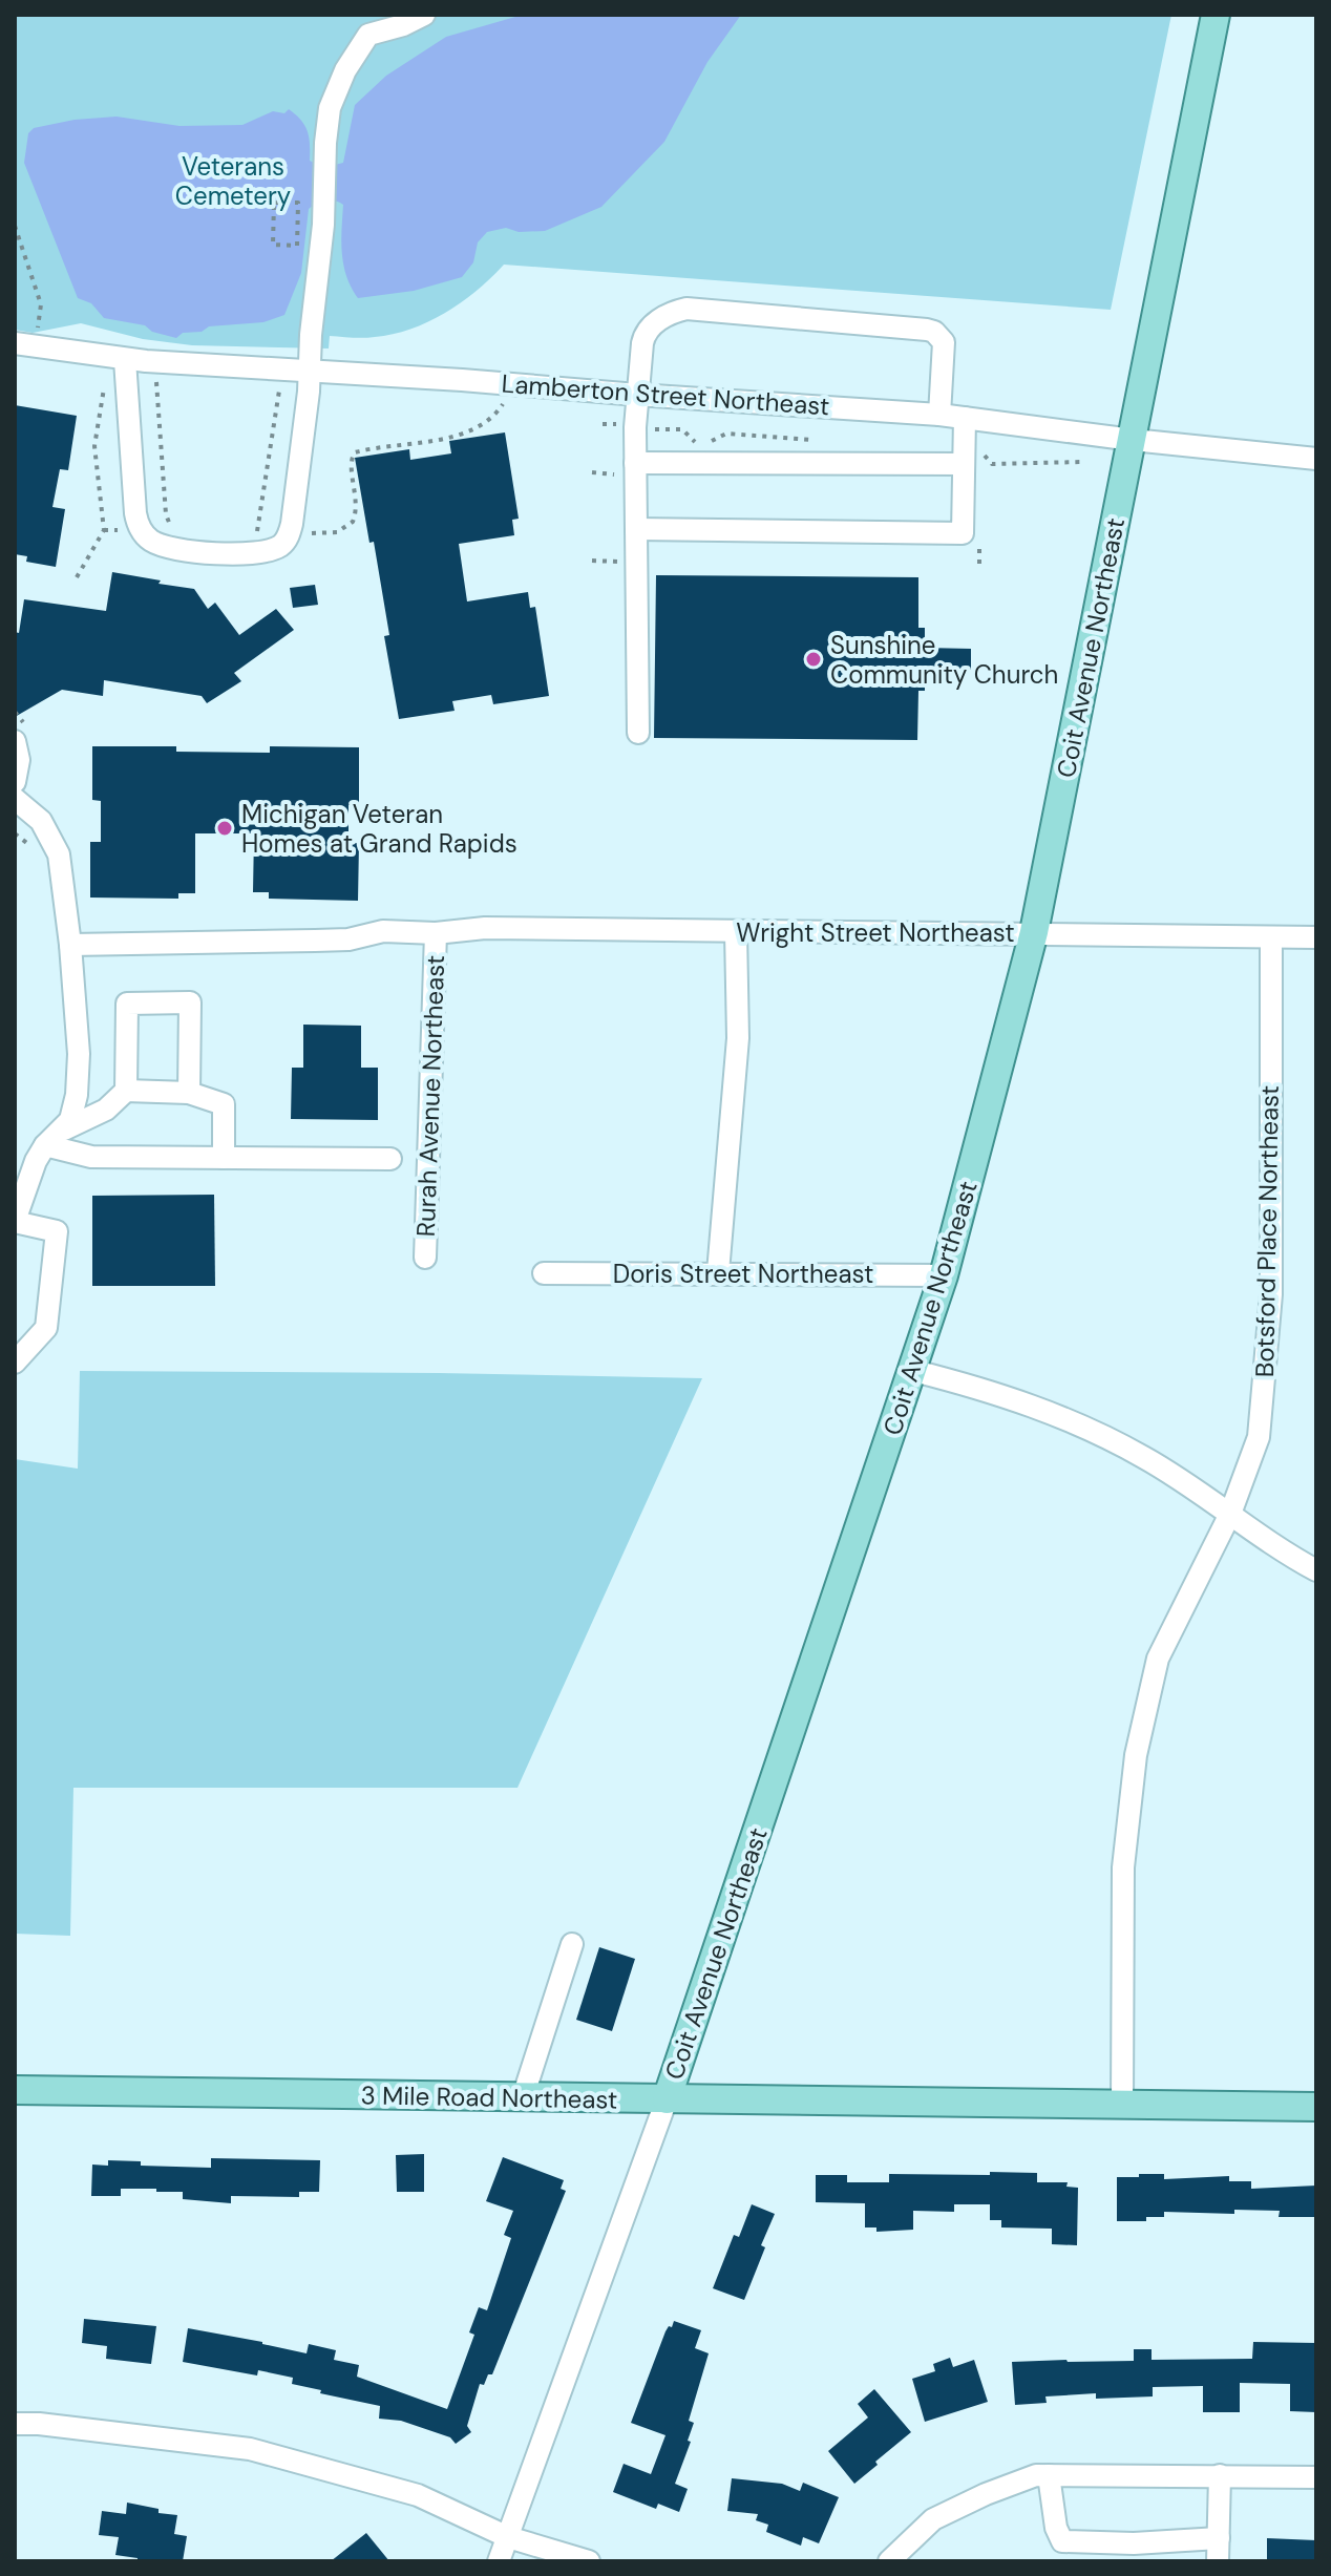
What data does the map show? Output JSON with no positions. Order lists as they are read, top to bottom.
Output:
{
  "streets": {
    "main road": ["Coit Avenue Northeast", "3 Mile Road Northeast"],
    "street": [
      "Lamberton Street Northeast",
      "Wright Street Northeast",
      "Rurah Avenue Northeast",
      "Botsford Place Northeast",
      "Doris Street Northeast"
    ]
  },
  "crossings": [
    ["Lamberton Street Northeast", "Coit Avenue Northeast"],
    ["Coit Avenue Northeast", "Wright Street Northeast"],
    ["Coit Avenue Northeast", "Doris Street Northeast"],
    ["Coit Avenue Northeast", "3 Mile Road Northeast"],
    ["Wright Street Northeast", "Rurah Avenue Northeast"],
    ["Wright Street Northeast", "Botsford Place Northeast"],
    ["Botsford Place Northeast", "3 Mile Road Northeast"]
  ],
  "parks": ["Veterans Cemetery"],
  "places": ["Sunshine Community Church", "Michigan Veteran Homes at Grand Rapids"]
}
